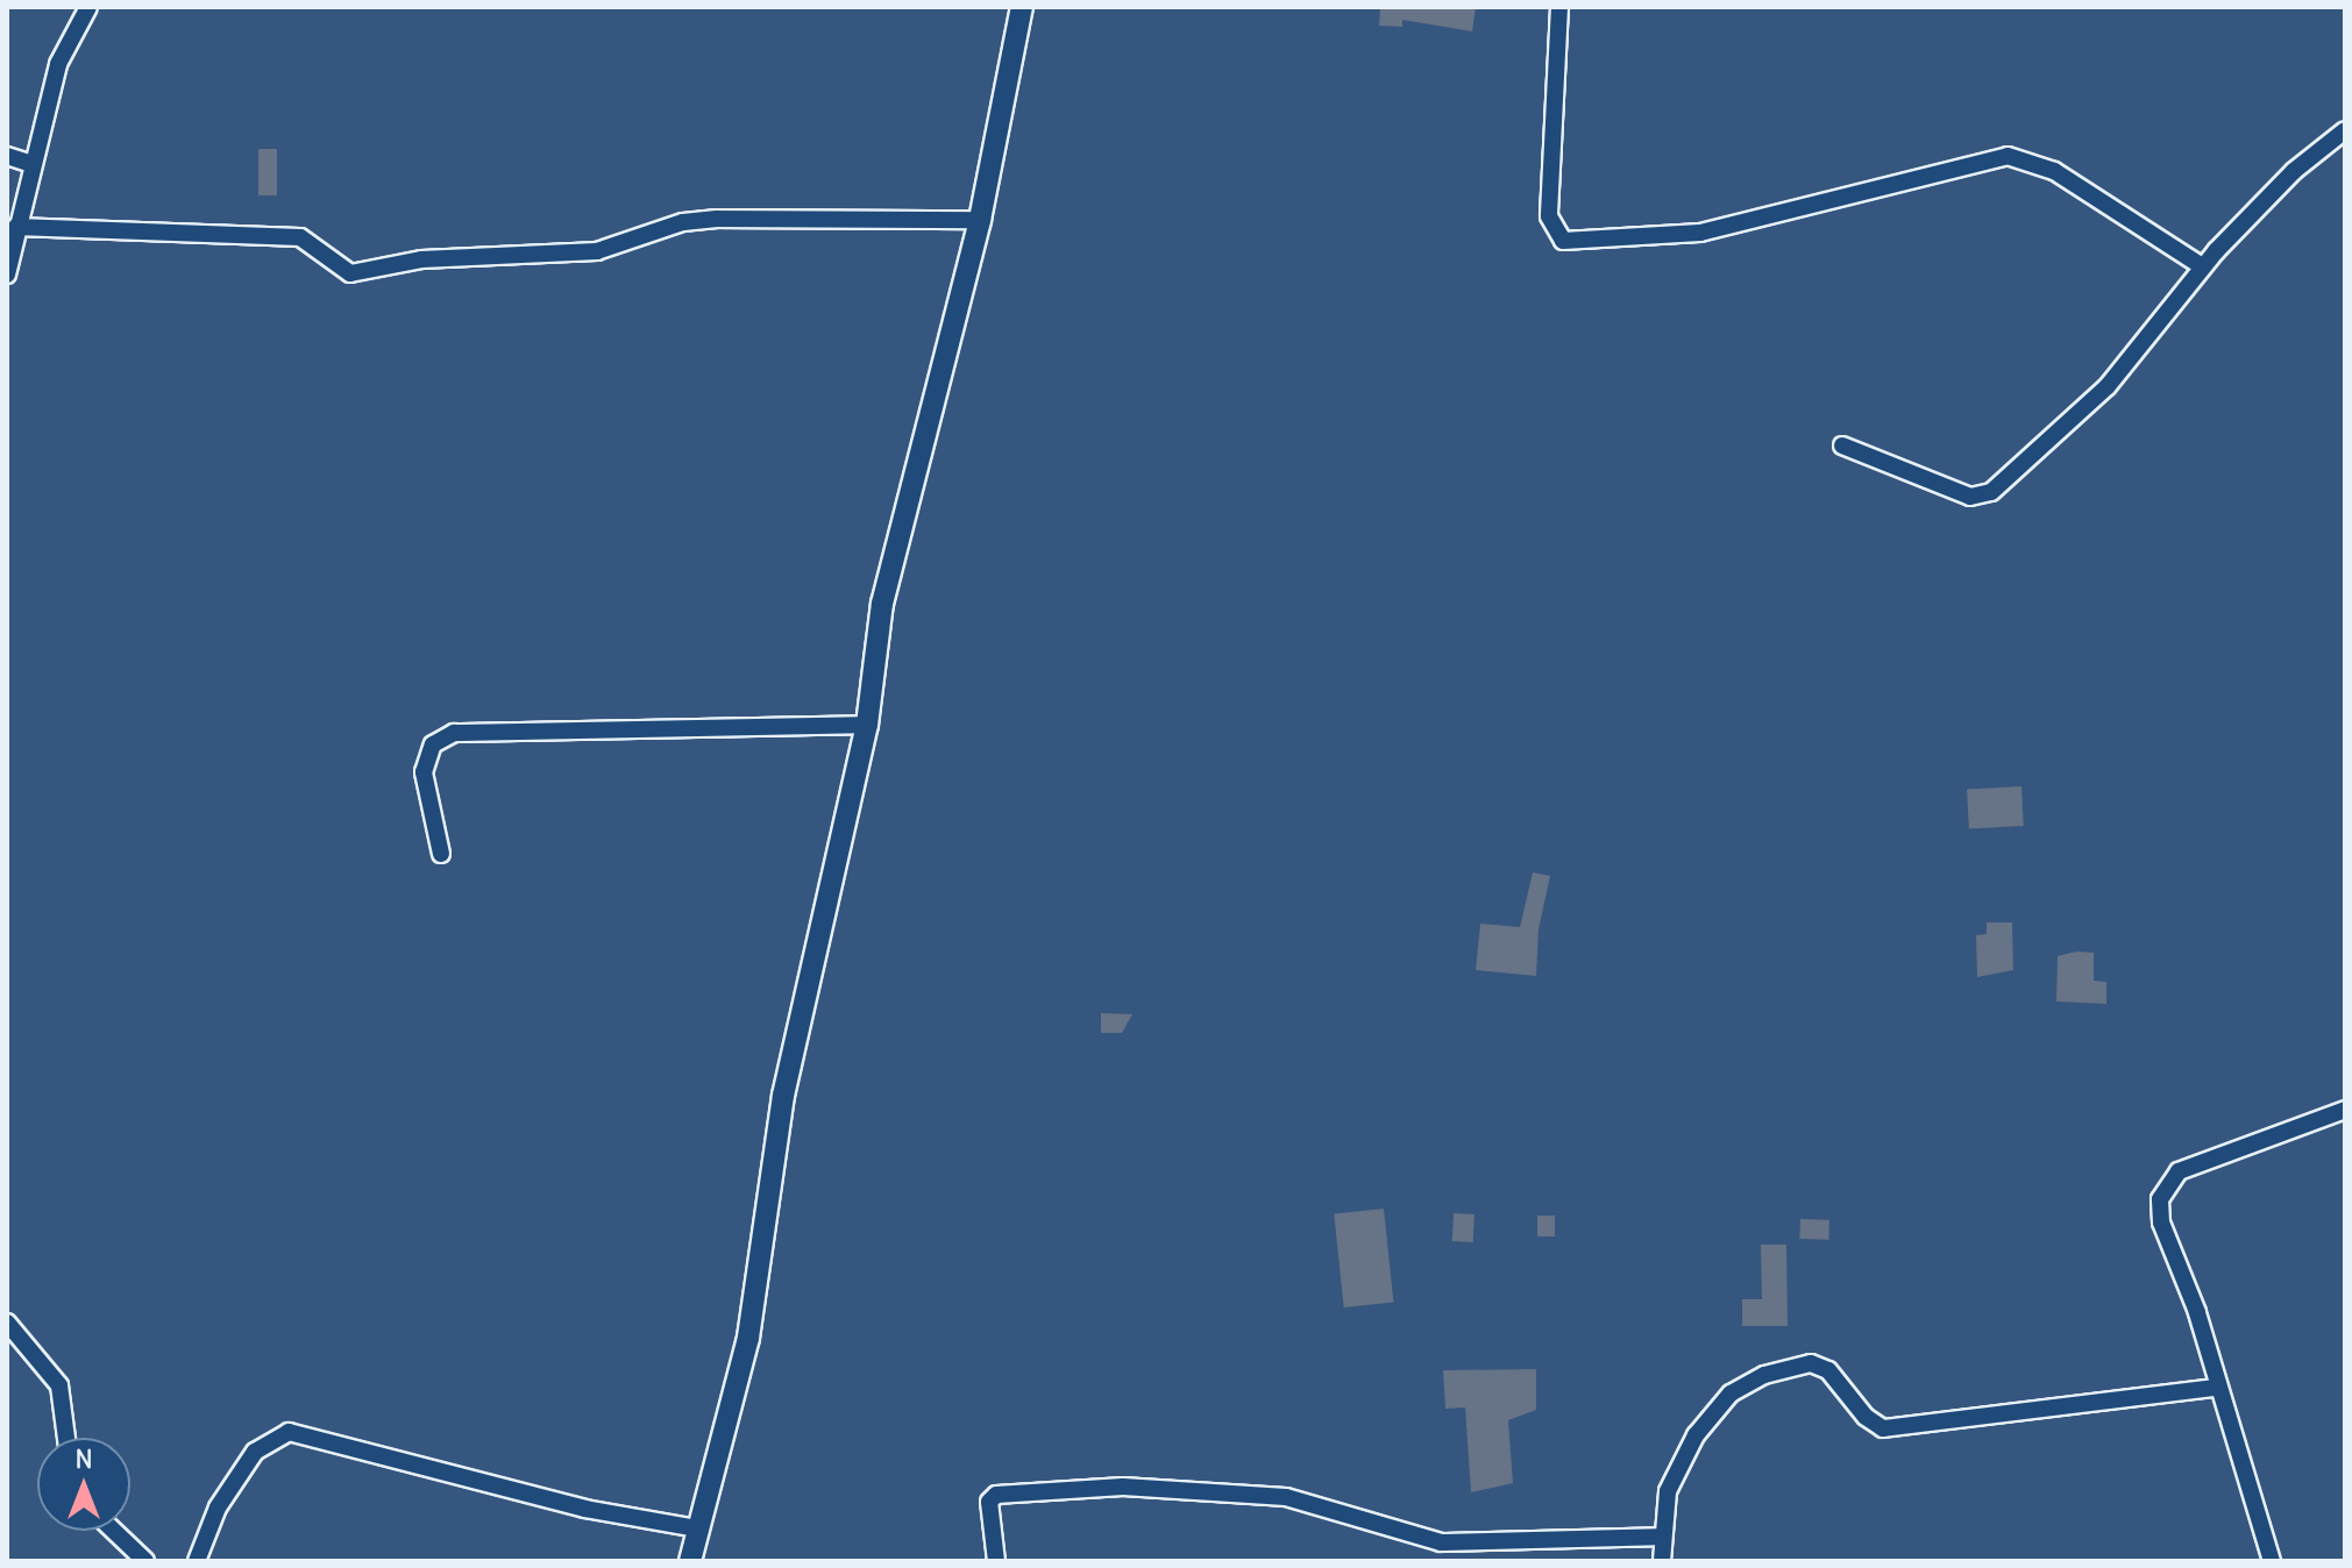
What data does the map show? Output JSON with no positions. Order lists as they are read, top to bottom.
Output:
{
  "north": "top"
}
